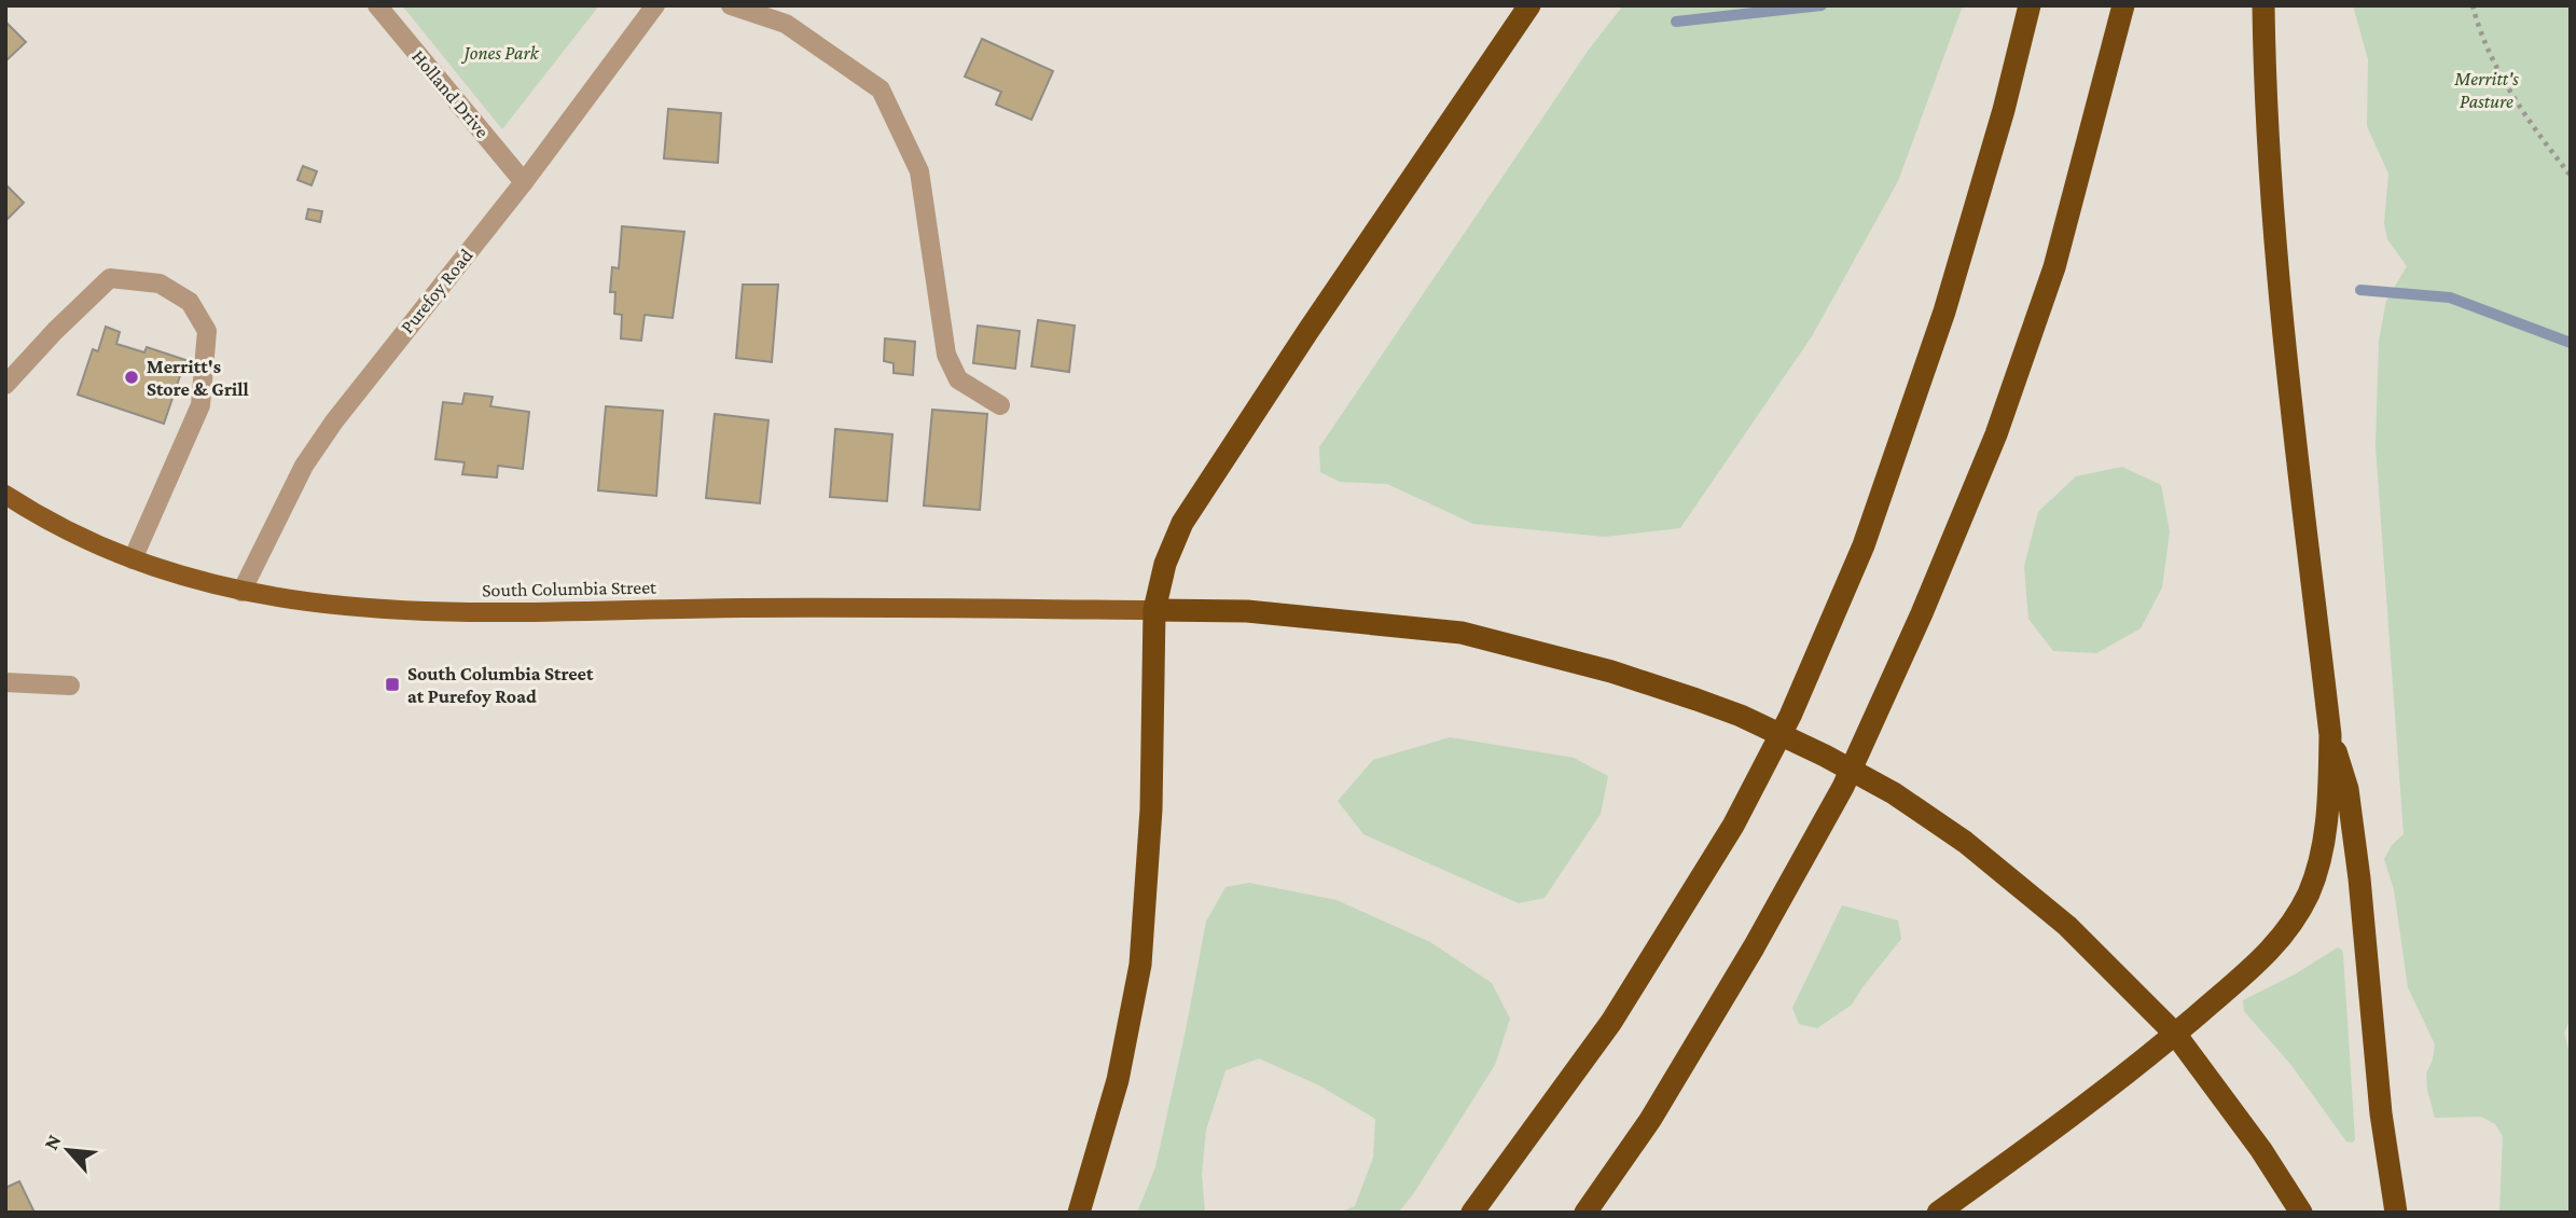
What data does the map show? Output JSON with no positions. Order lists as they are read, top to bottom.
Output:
{
  "streets": {
    "main road": ["South Columbia Street"],
    "street": ["Holland Drive", "Purefoy Road"]
  },
  "crossings": [
    ["Holland Drive", "Purefoy Road"],
    ["Purefoy Road", "South Columbia Street"]
  ],
  "parks": ["Jones Park", "Merritt's Pasture"],
  "places": {
    "other": ["Merritt's Store & Grill"],
    "transit": ["South Columbia Street at Purefoy Road"]
  },
  "north": "top left"
}
